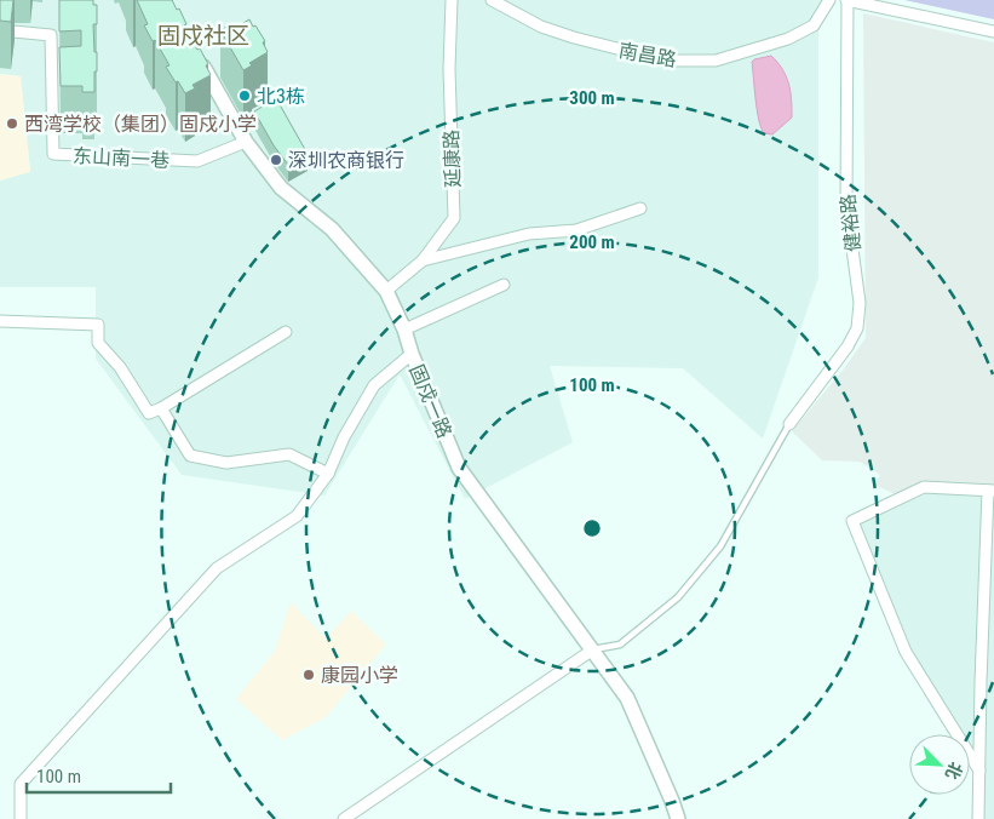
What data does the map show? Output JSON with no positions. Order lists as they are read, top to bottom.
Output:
{
  "streets": {
    "street": [
      "南昌路",
      "东山南一巷",
      "延康路",
      "健裕路",
      "固戍一路"
    ]
  },
  "crossings": [
    ["东山南一巷", "固戍一路"],
    ["延康路", "固戍一路"]
  ],
  "districts": ["固戍社区"],
  "places": [
    "北3栋",
    "西湾学校（集团）固戍小学",
    "深圳农商银行",
    "康园小学"
  ],
  "scale_bar": "100 m",
  "north": "bottom right",
  "rings": ["300 m", "200 m", "100 m"]
}
